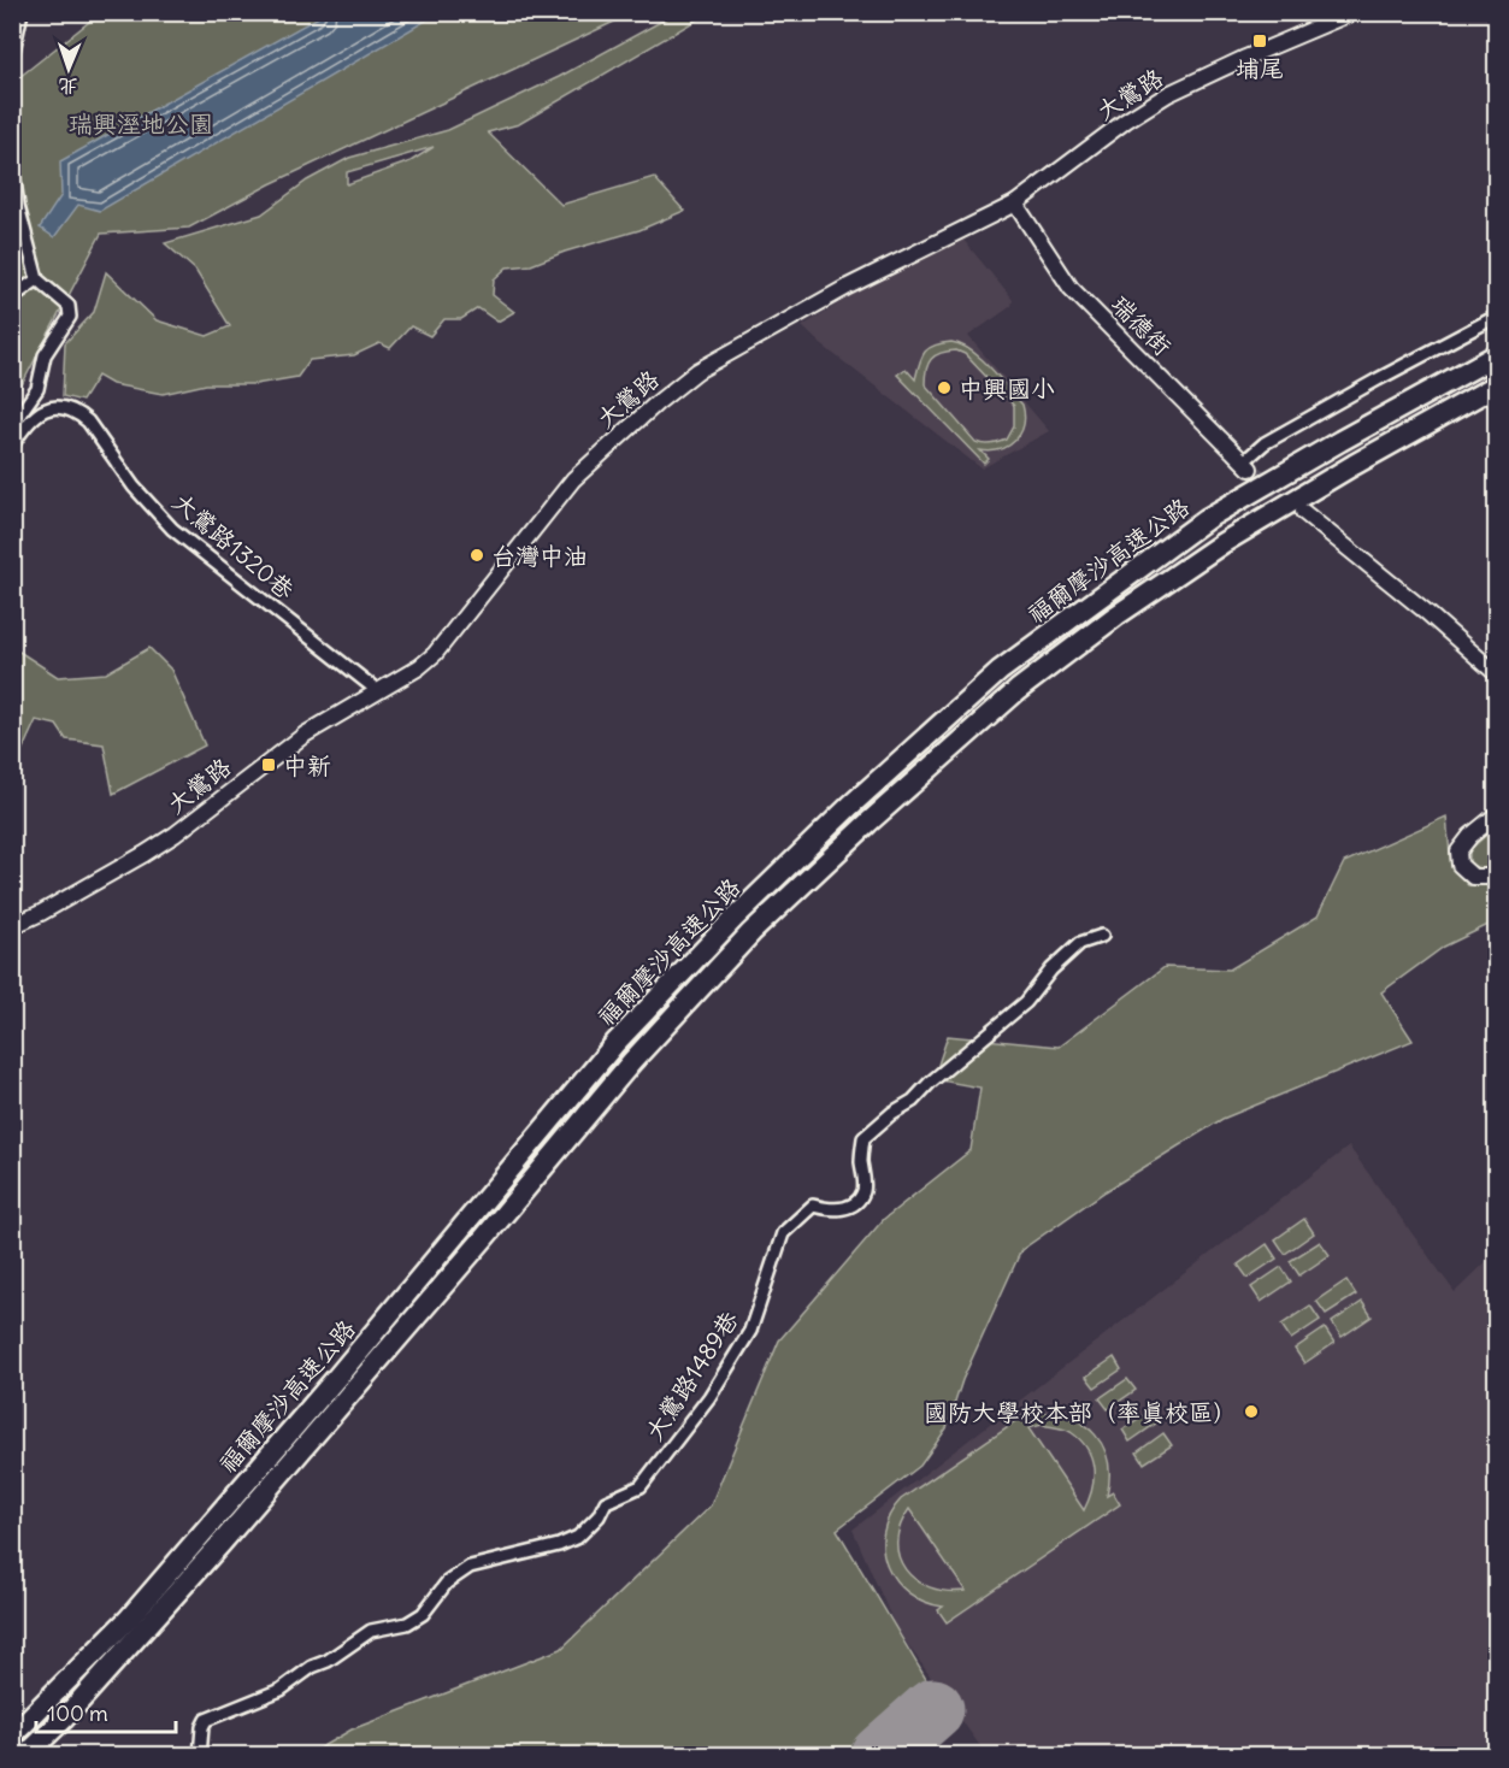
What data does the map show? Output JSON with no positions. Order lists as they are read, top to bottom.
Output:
{
  "streets": {
    "highway": ["福爾摩沙高速公路"],
    "street": [
      "大鶯路",
      "瑞德街",
      "大鶯路1320巷",
      "大鶯路1489巷"
    ]
  },
  "crossings": [
    ["大鶯路", "瑞德街"],
    ["大鶯路", "大鶯路1320巷"]
  ],
  "parks": ["瑞興溼地公園"],
  "places": {
    "transit": ["埔尾", "中新"],
    "other": ["中興國小", "台灣中油", "國防大學校本部（率真校區）"]
  },
  "scale_bar": "100 m",
  "north": "bottom"
}
